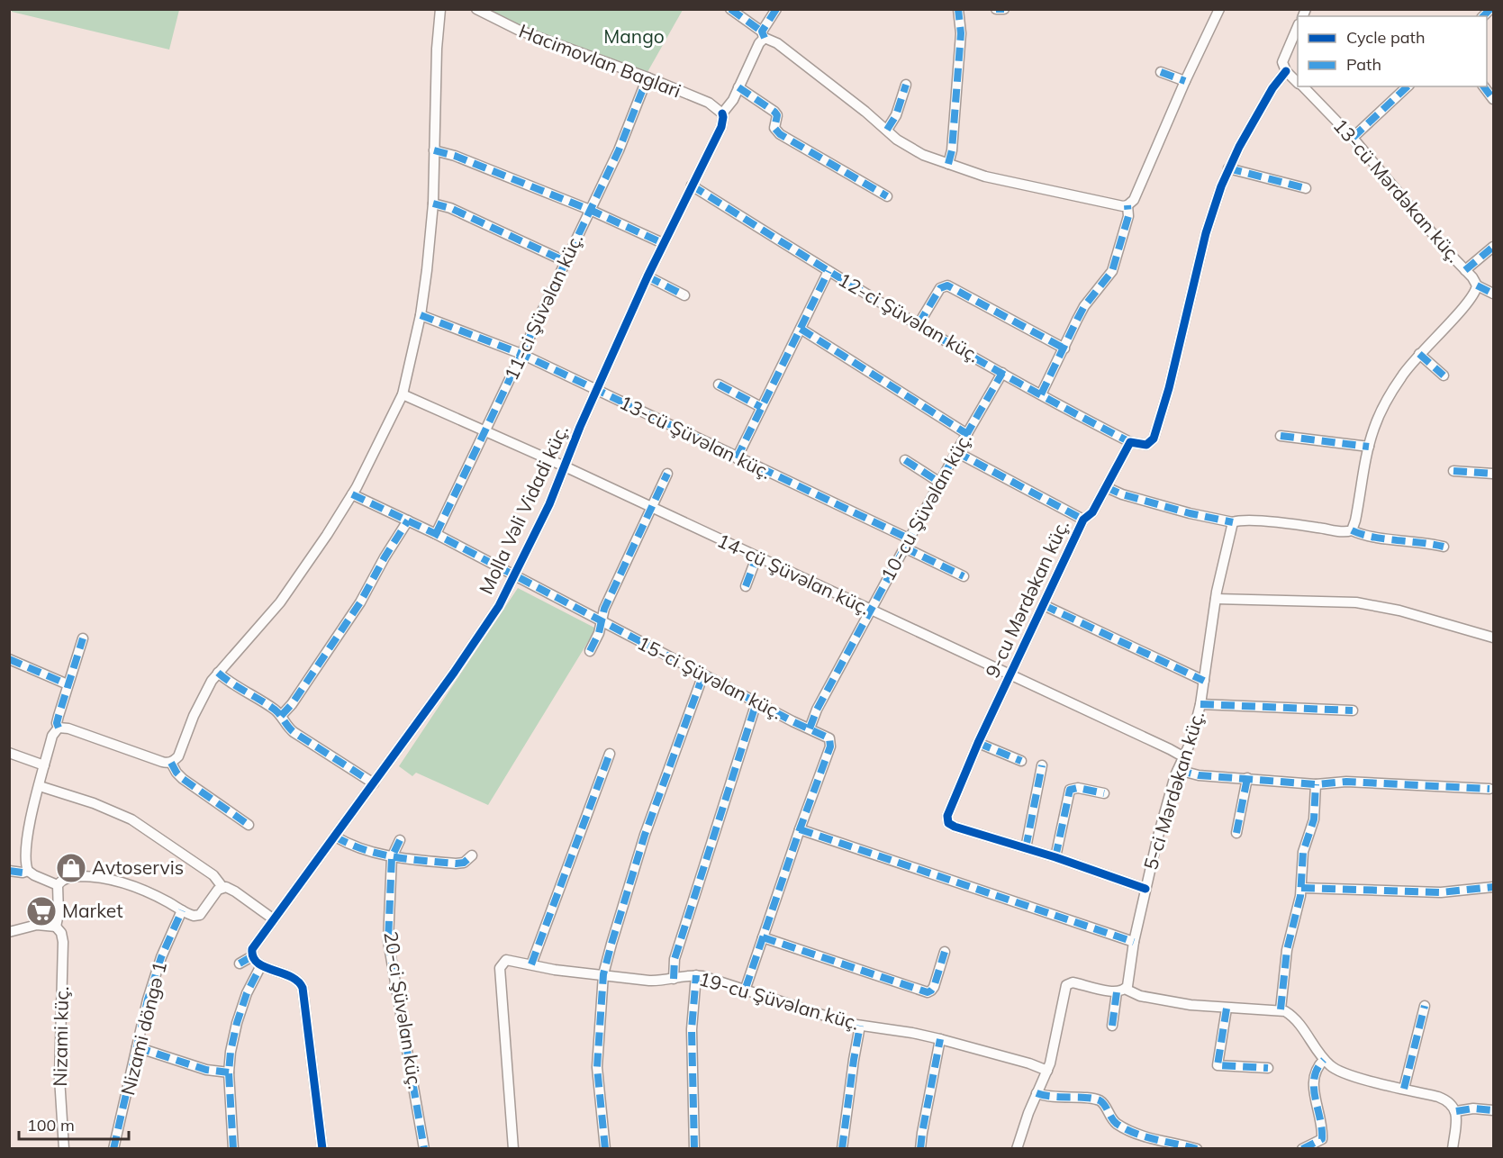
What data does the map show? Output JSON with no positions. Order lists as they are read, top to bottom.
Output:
{
  "streets": {
    "street": [
      "Hacimovlan Baglari",
      "13-cü Mərdəkan küç.",
      "11-ci Şüvəlan küç.",
      "12-ci Şüvəlan küç.",
      "13-cü Şüvəlan küç.",
      "10-cu Şüvəlan küç.",
      "Molla Vəli Vidadi küç.",
      "14-cü Şüvəlan küç.",
      "9-cu Mərdəkan küç.",
      "15-ci Şüvəlan küç.",
      "5-ci Mərdəkan küç.",
      "19-cu Şüvəlan küç.",
      "20-ci Şüvəlan küç.",
      "Nizami döngə 1",
      "Nizami küç."
    ]
  },
  "crossings": [
    ["Hacimovlan Baglari", "11-ci Şüvəlan küç."],
    ["Hacimovlan Baglari", "Molla Vəli Vidadi küç."],
    ["11-ci Şüvəlan küç.", "13-cü Şüvəlan küç."],
    ["11-ci Şüvəlan küç.", "14-cü Şüvəlan küç."],
    ["11-ci Şüvəlan küç.", "15-ci Şüvəlan küç."],
    ["12-ci Şüvəlan küç.", "10-cu Şüvəlan küç."],
    ["12-ci Şüvəlan küç.", "Molla Vəli Vidadi küç."],
    ["12-ci Şüvəlan küç.", "9-cu Mərdəkan küç."],
    ["13-cü Şüvəlan küç.", "10-cu Şüvəlan küç."],
    ["13-cü Şüvəlan küç.", "Molla Vəli Vidadi küç."],
    ["10-cu Şüvəlan küç.", "14-cü Şüvəlan küç."],
    ["10-cu Şüvəlan küç.", "15-ci Şüvəlan küç."],
    ["Molla Vəli Vidadi küç.", "14-cü Şüvəlan küç."],
    ["Molla Vəli Vidadi küç.", "15-ci Şüvəlan küç."],
    ["14-cü Şüvəlan küç.", "9-cu Mərdəkan küç."],
    ["14-cü Şüvəlan küç.", "5-ci Mərdəkan küç."],
    ["9-cu Mərdəkan küç.", "5-ci Mərdəkan küç."],
    ["15-ci Şüvəlan küç.", "19-cu Şüvəlan küç."]
  ],
  "parks": ["Mango"],
  "places": {
    "shop": ["Avtoservis"],
    "supermarket": ["Market"]
  },
  "legend": ["Cycle path", "Path"],
  "scale_bar": "100 m"
}
